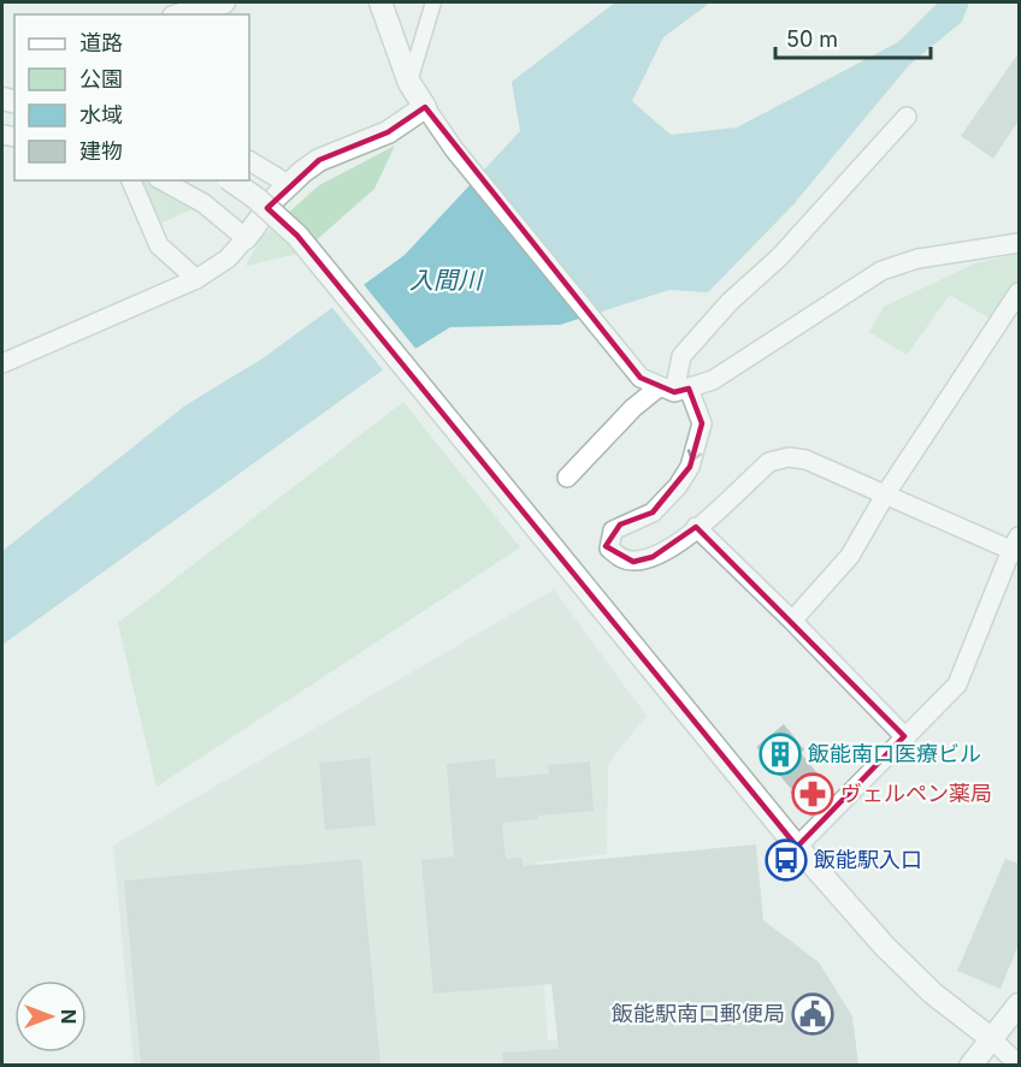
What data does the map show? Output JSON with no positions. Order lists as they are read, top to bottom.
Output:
{
  "water": ["入間川"],
  "places": {
    "building": ["飯能南口医療ビル"],
    "pharmacy": ["ヴェルペン薬局"],
    "bus stop": ["飯能駅入口"],
    "public building": ["飯能駅南口郵便局"]
  },
  "legend": [
    "道路",
    "公園",
    "水域",
    "建物"
  ],
  "scale_bar": "50 m",
  "north": "right"
}
